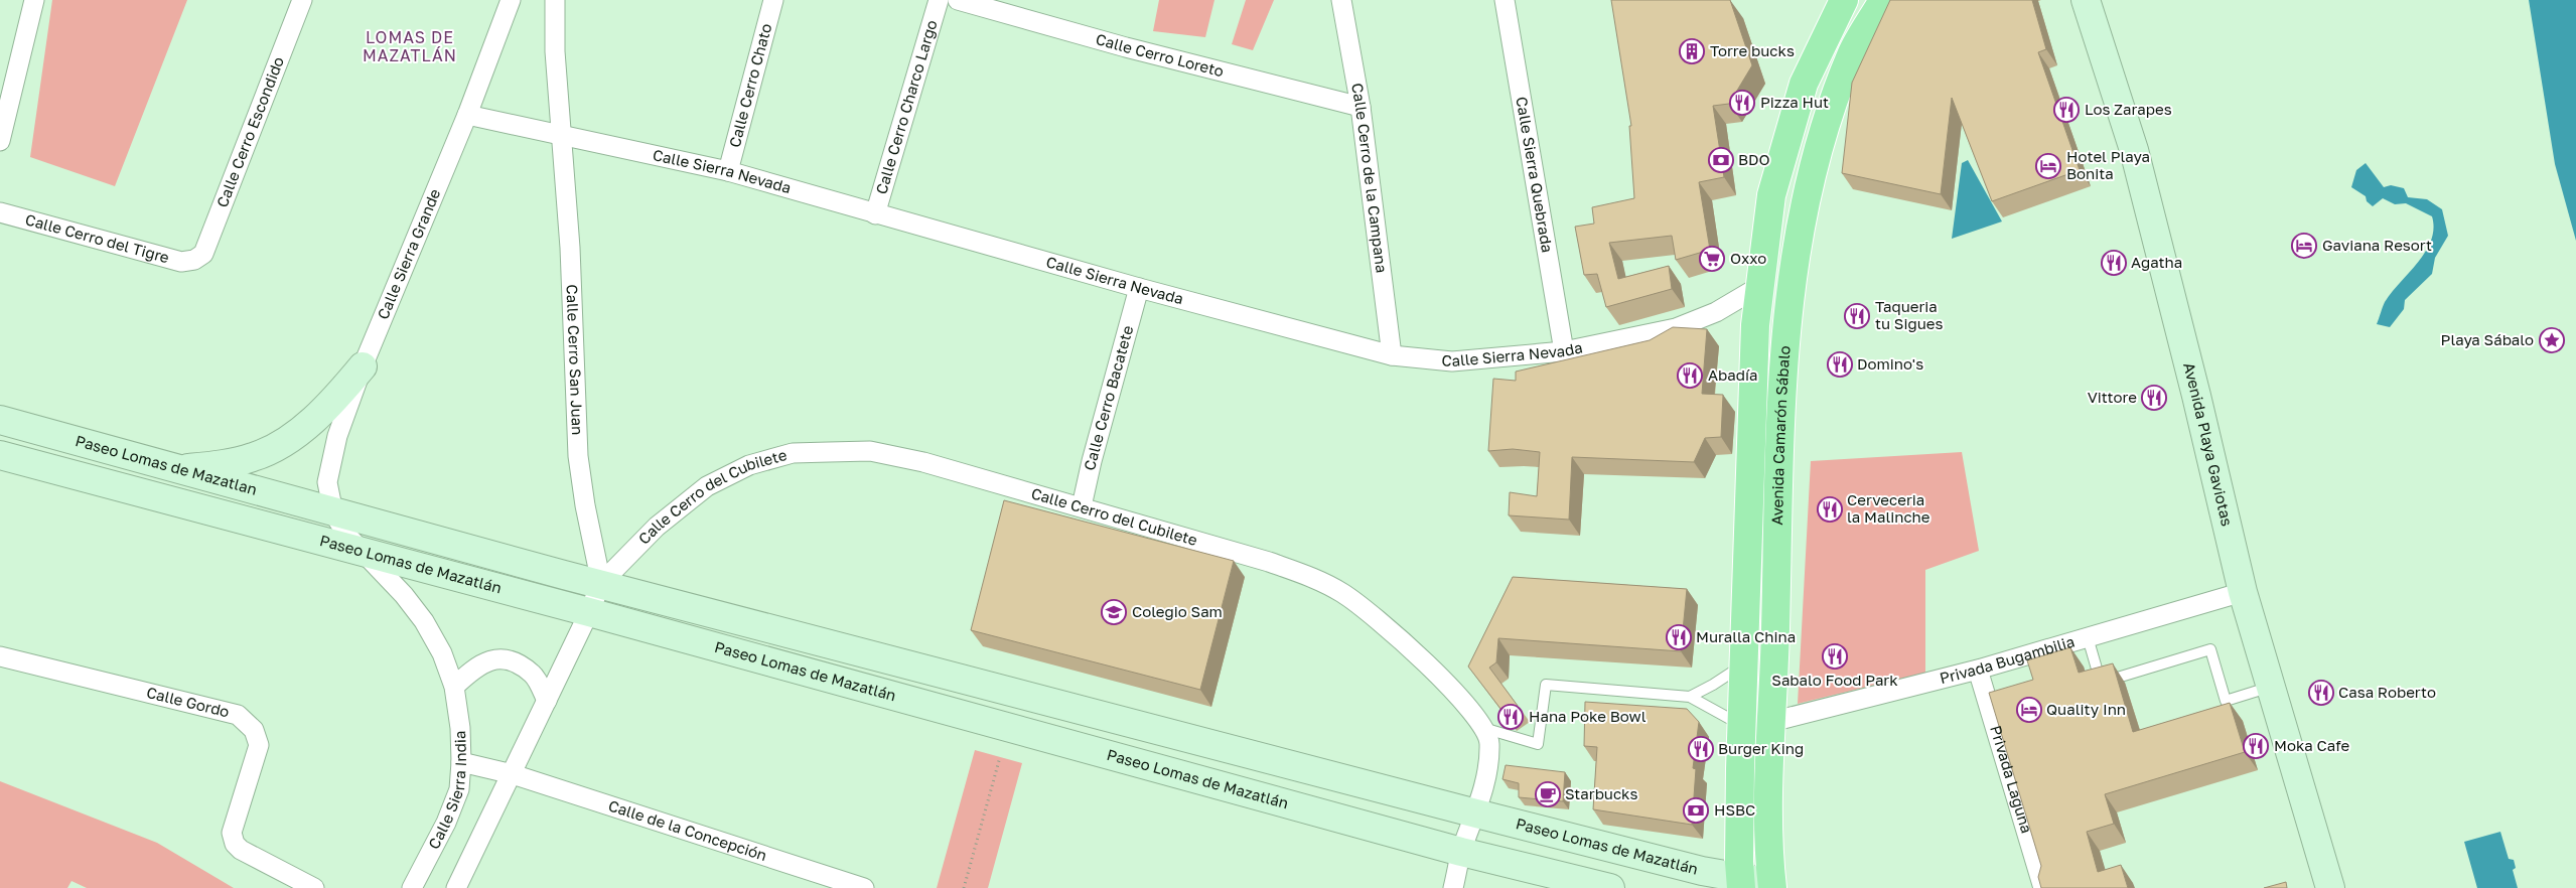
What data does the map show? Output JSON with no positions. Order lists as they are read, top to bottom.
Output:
{
  "streets": {
    "main road": ["Avenida Camarón Sábalo"],
    "street": [
      "Calle Cerro Loreto",
      "Calle Cerro Chato",
      "Calle Cerro Charco Largo",
      "Calle Cerro Escondido",
      "Calle Sierra Nevada",
      "Calle Sierra Quebrada",
      "Calle Cerro de la Campana",
      "Calle Cerro del Tigre",
      "Calle Sierra Grande",
      "Calle Cerro San Juan",
      "Calle Cerro Bacatete",
      "Avenida Playa Gaviotas",
      "Paseo Lomas de Mazatlan",
      "Calle Cerro del Cubilete",
      "Paseo Lomas de Mazatlán",
      "Privada Bugambilia",
      "Calle Gordo",
      "Privada Laguna",
      "Calle Sierra India",
      "Calle de la Concepción"
    ]
  },
  "crossings": [
    ["Calle Cerro Loreto", "Calle Cerro de la Campana"],
    ["Calle Cerro Chato", "Calle Sierra Nevada"],
    ["Calle Cerro Charco Largo", "Calle Sierra Nevada"],
    ["Calle Cerro Escondido", "Calle Cerro del Tigre"],
    ["Calle Sierra Nevada", "Calle Sierra Quebrada"],
    ["Calle Sierra Nevada", "Calle Cerro de la Campana"],
    ["Calle Sierra Nevada", "Calle Sierra Grande"],
    ["Calle Sierra Nevada", "Calle Cerro San Juan"],
    ["Calle Sierra Nevada", "Calle Cerro Bacatete"],
    ["Calle Sierra Nevada", "Avenida Camarón Sábalo"],
    ["Calle Sierra Grande", "Paseo Lomas de Mazatlan"],
    ["Calle Sierra Grande", "Paseo Lomas de Mazatlán"],
    ["Calle Sierra Grande", "Calle Sierra India"],
    ["Calle Cerro San Juan", "Calle Cerro del Cubilete"],
    ["Calle Cerro San Juan", "Paseo Lomas de Mazatlán"],
    ["Calle Cerro Bacatete", "Calle Cerro del Cubilete"],
    ["Avenida Camarón Sábalo", "Paseo Lomas de Mazatlán"],
    ["Avenida Camarón Sábalo", "Privada Bugambilia"],
    ["Avenida Playa Gaviotas", "Privada Bugambilia"],
    ["Paseo Lomas de Mazatlan", "Paseo Lomas de Mazatlán"],
    ["Calle Cerro del Cubilete", "Paseo Lomas de Mazatlán"],
    ["Paseo Lomas de Mazatlán", "Calle Sierra India"],
    ["Privada Bugambilia", "Privada Laguna"],
    ["Calle Sierra India", "Calle de la Concepción"]
  ],
  "districts": ["LOMAS DE MAZATLÁN"],
  "places": {
    "building": ["Torre bucks"],
    "restaurant": [
      "Pizza Hut",
      "Los Zarapes",
      "Agatha",
      "Taqueria tu Sigues",
      "Domino's",
      "Abadía",
      "Vittore",
      "Cerveceria la Malinche",
      "Muralla China",
      "Sabalo Food Park",
      "Casa Roberto",
      "Hana Poke Bowl",
      "Moka Cafe",
      "Burger King"
    ],
    "bank": ["BDO", "HSBC"],
    "hotel": ["Hotel Playa Bonita", "Gaviana Resort", "Quality Inn"],
    "supermarket": ["Oxxo"],
    "place": ["Playa Sábalo"],
    "school or university": ["Colegio Sam"],
    "cafe": ["Starbucks"]
  }
}
